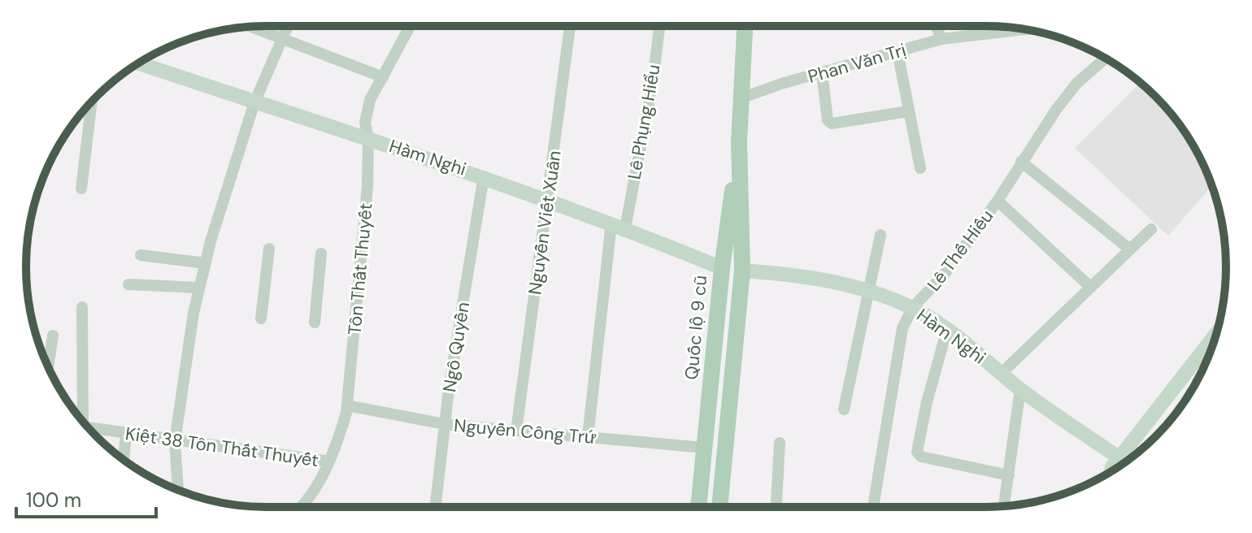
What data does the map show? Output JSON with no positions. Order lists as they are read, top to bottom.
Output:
{
  "streets": {
    "main road": ["Quốc lộ 9 cũ"],
    "street": [
      "Phan Văn Trị",
      "Lê Phụng Hiểu",
      "Hàm Nghi",
      "Nguyễn Viết Xuân",
      "Lê Thế Hiếu",
      "Tôn Thất Thuyết",
      "Ngô Quyền",
      "Nguyễn Công Trứ",
      "Kiệt 38 Tôn Thất Thuyết"
    ]
  },
  "crossings": [
    ["Phan Văn Trị", "Quốc lộ 9 cũ"],
    ["Lê Phụng Hiểu", "Hàm Nghi"],
    ["Lê Phụng Hiểu", "Nguyễn Công Trứ"],
    ["Hàm Nghi", "Nguyễn Viết Xuân"],
    ["Hàm Nghi", "Lê Thế Hiếu"],
    ["Hàm Nghi", "Tôn Thất Thuyết"],
    ["Hàm Nghi", "Quốc lộ 9 cũ"],
    ["Hàm Nghi", "Ngô Quyền"],
    ["Nguyễn Viết Xuân", "Nguyễn Công Trứ"],
    ["Tôn Thất Thuyết", "Nguyễn Công Trứ"],
    ["Tôn Thất Thuyết", "Kiệt 38 Tôn Thất Thuyết"],
    ["Quốc lộ 9 cũ", "Nguyễn Công Trứ"],
    ["Ngô Quyền", "Nguyễn Công Trứ"]
  ],
  "scale_bar": "100 m"
}
